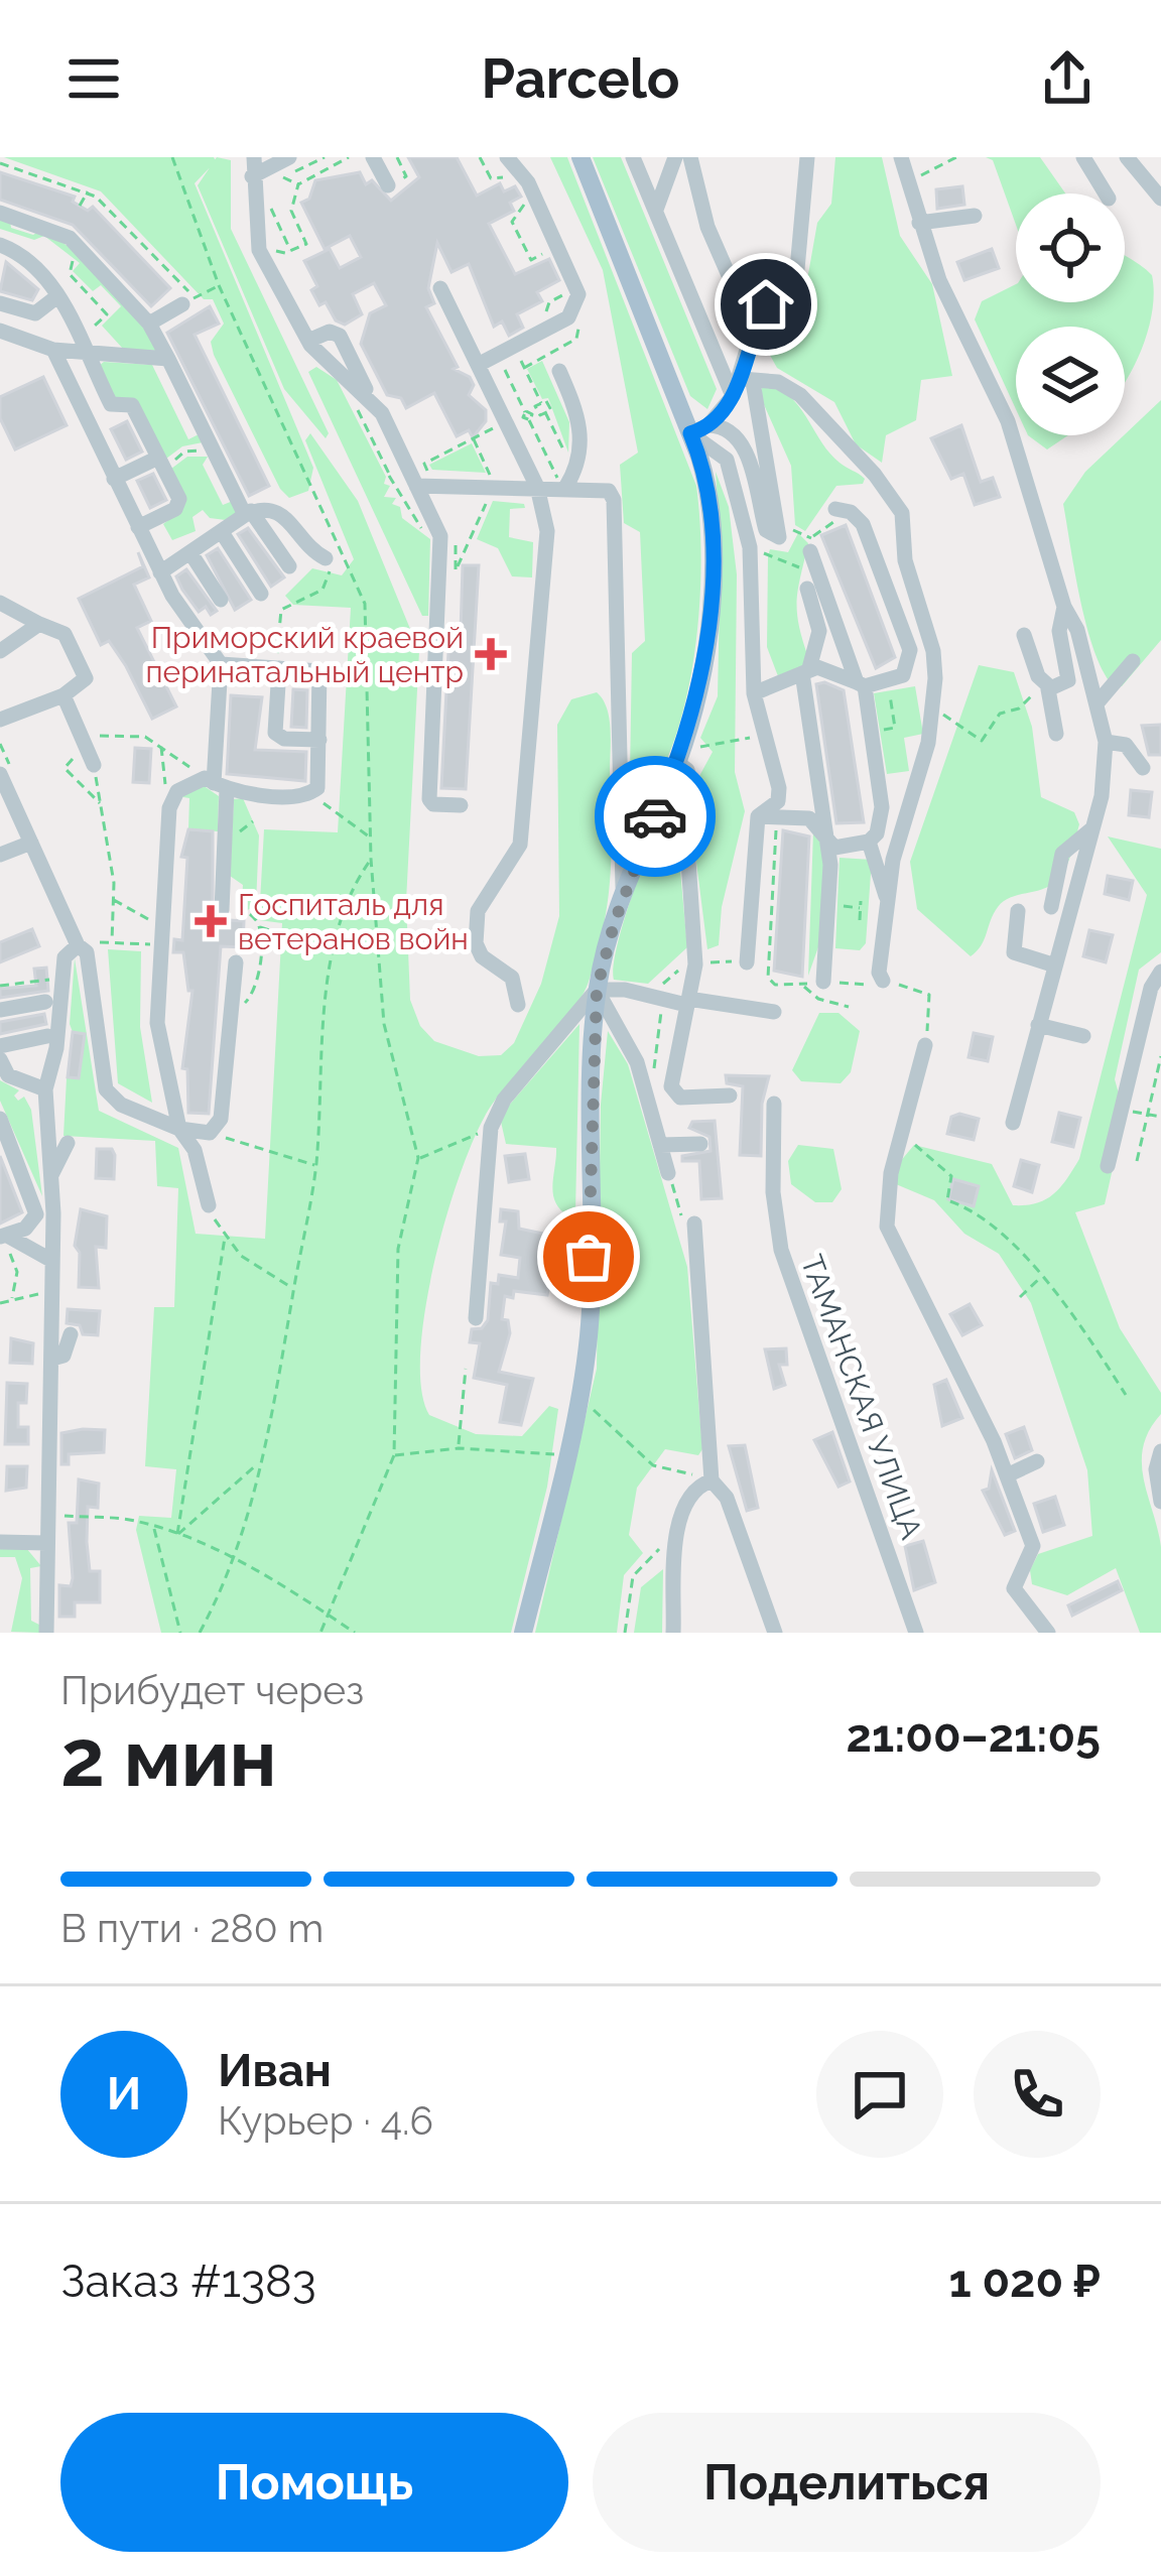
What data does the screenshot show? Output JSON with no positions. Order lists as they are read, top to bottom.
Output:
{
  "streets": {
    "street": ["ТАМАНСКАЯ УЛИЦА"]
  },
  "places": {
    "health": ["Приморский краевой перинатальный центр", "Госпиталь для ветеранов войн"]
  },
  "page": {
    "header": "Parcelo",
    "heading": ["2 мин", "Прибудет через", "21:00–21:05"],
    "panel": [
      "Иван",
      "Курьер · 4.6",
      "Заказ #1383",
      "1 020 ₽"
    ],
    "bar": "В пути · 280 m",
    "round": "И",
    "buttons": ["Помощь", "Поделиться"]
  }
}
